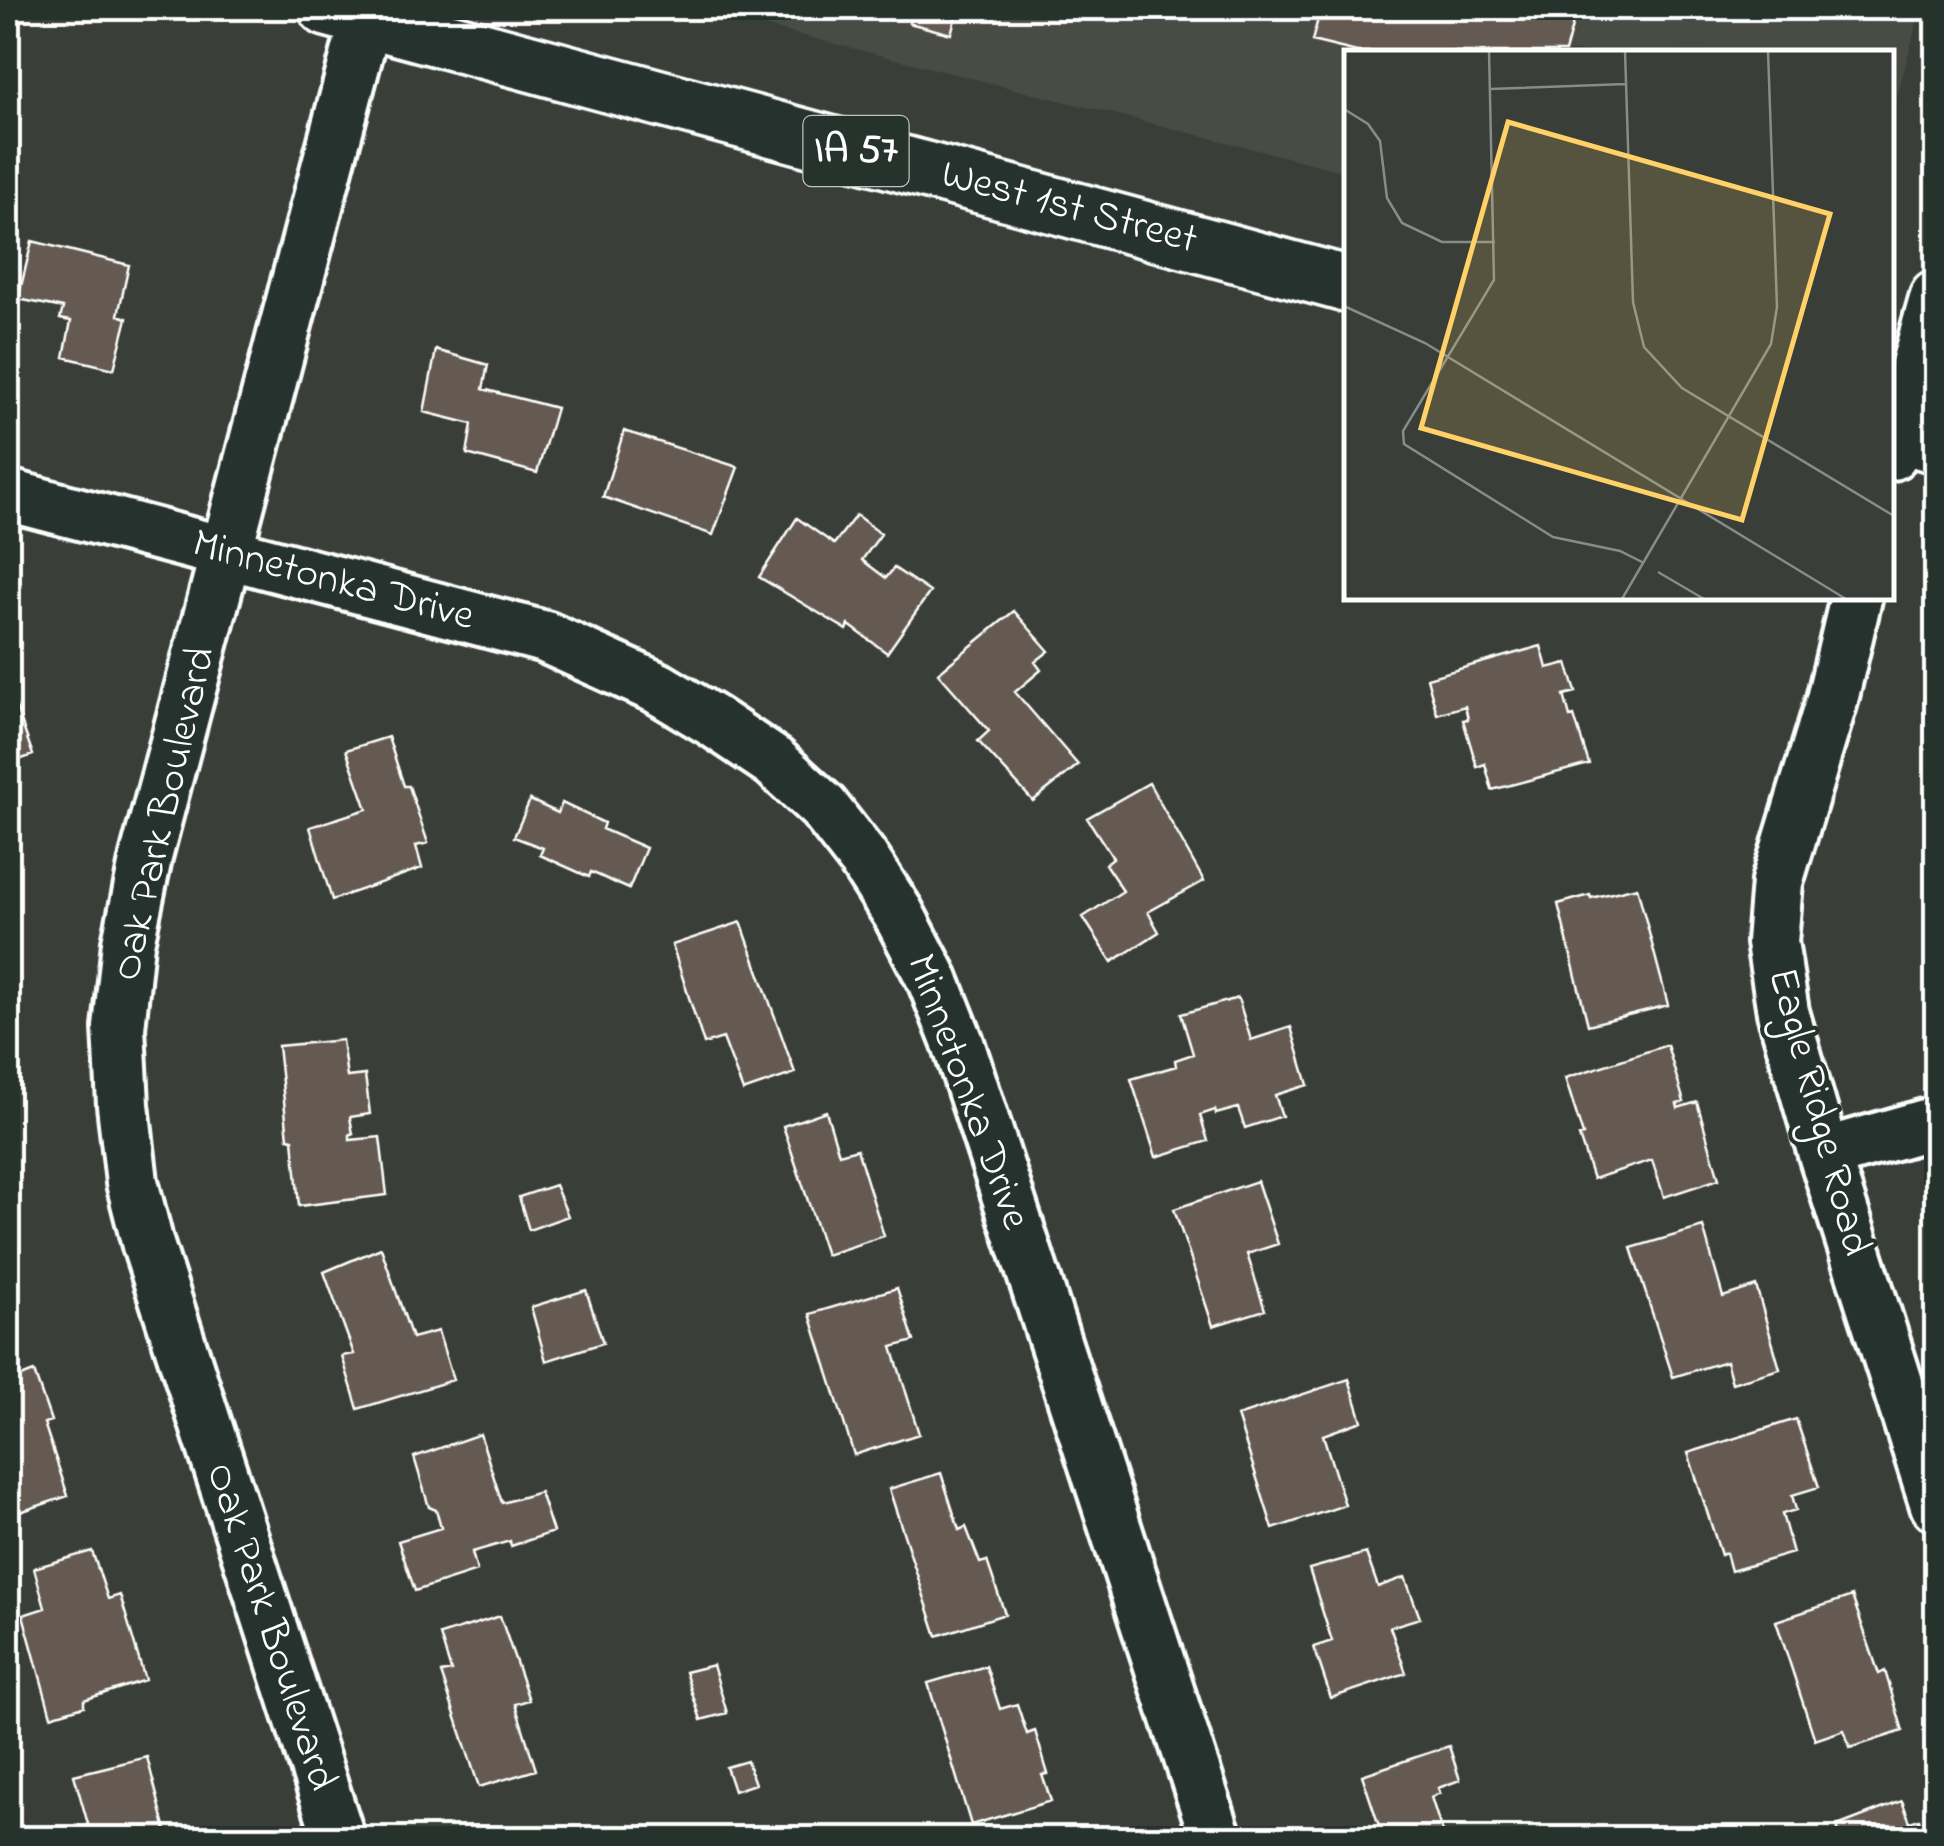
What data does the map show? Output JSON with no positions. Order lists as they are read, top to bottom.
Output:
{
  "streets": {
    "main road": ["IA 57", "West 1st Street"],
    "street": ["Minnetonka Drive", "Oak Park Boulevard", "Eagle Ridge Road"]
  },
  "crossings": [
    ["West 1st Street", "Oak Park Boulevard"],
    ["Minnetonka Drive", "Oak Park Boulevard"]
  ]
}
